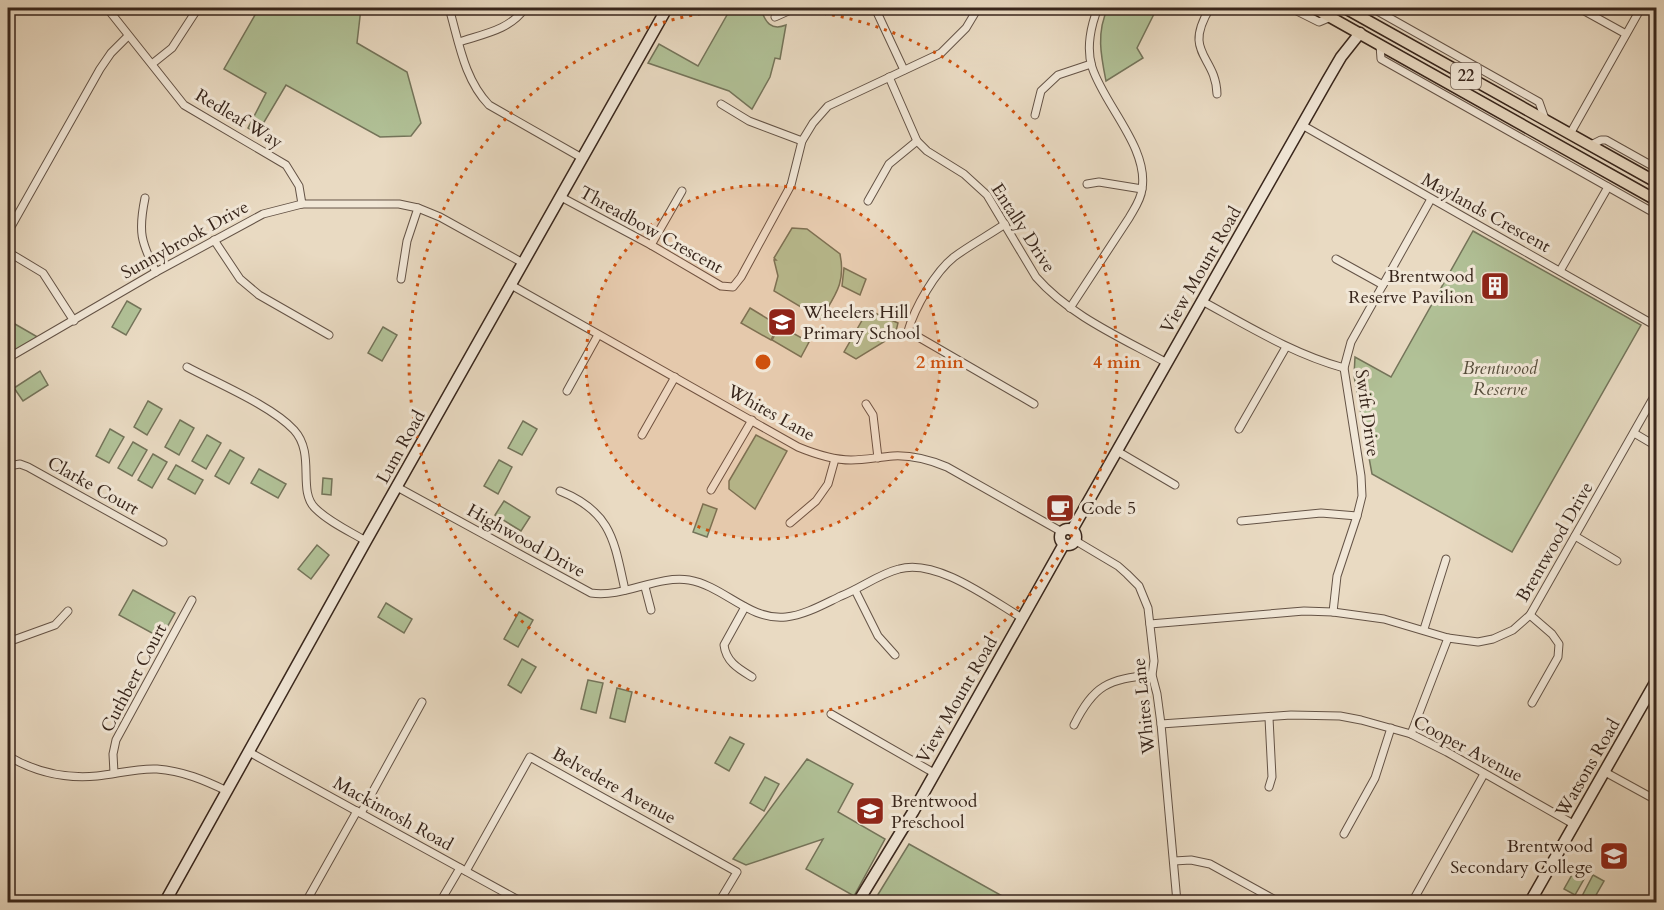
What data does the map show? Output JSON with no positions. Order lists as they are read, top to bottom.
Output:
{
  "streets": {
    "main road": ["22"],
    "street": [
      "Redleaf Way",
      "Maylands Crescent",
      "Entally Drive",
      "Threadbow Crescent",
      "Sunnybrook Drive",
      "View Mount Road",
      "Whites Lane",
      "Swift Drive",
      "Lum Road",
      "Clarke Court",
      "Highwood Drive",
      "Brentwood Drive",
      "Cuthbert Court",
      "Cooper Avenue",
      "Watsons Road",
      "Belvedere Avenue",
      "Mackintosh Road"
    ]
  },
  "crossings": [
    ["22", "View Mount Road"],
    ["Redleaf Way", "Sunnybrook Drive"],
    ["Maylands Crescent", "View Mount Road"],
    ["Maylands Crescent", "Swift Drive"],
    ["Entally Drive", "Threadbow Crescent"],
    ["Entally Drive", "View Mount Road"],
    ["Threadbow Crescent", "Lum Road"],
    ["Sunnybrook Drive", "Lum Road"],
    ["View Mount Road", "Whites Lane"],
    ["View Mount Road", "Highwood Drive"],
    ["Whites Lane", "Lum Road"],
    ["Whites Lane", "Brentwood Drive"],
    ["Whites Lane", "Cooper Avenue"],
    ["Swift Drive", "Brentwood Drive"],
    ["Lum Road", "Highwood Drive"],
    ["Lum Road", "Mackintosh Road"],
    ["Cooper Avenue", "Watsons Road"],
    ["Belvedere Avenue", "Mackintosh Road"]
  ],
  "parks": ["Brentwood Reserve"],
  "places": {
    "building": ["Brentwood Reserve Pavilion"],
    "school or university": ["Wheelers Hill Primary School", "Brentwood Preschool", "Brentwood Secondary College"],
    "cafe": ["Code 5"]
  },
  "rings": ["2 min", "4 min"]
}
